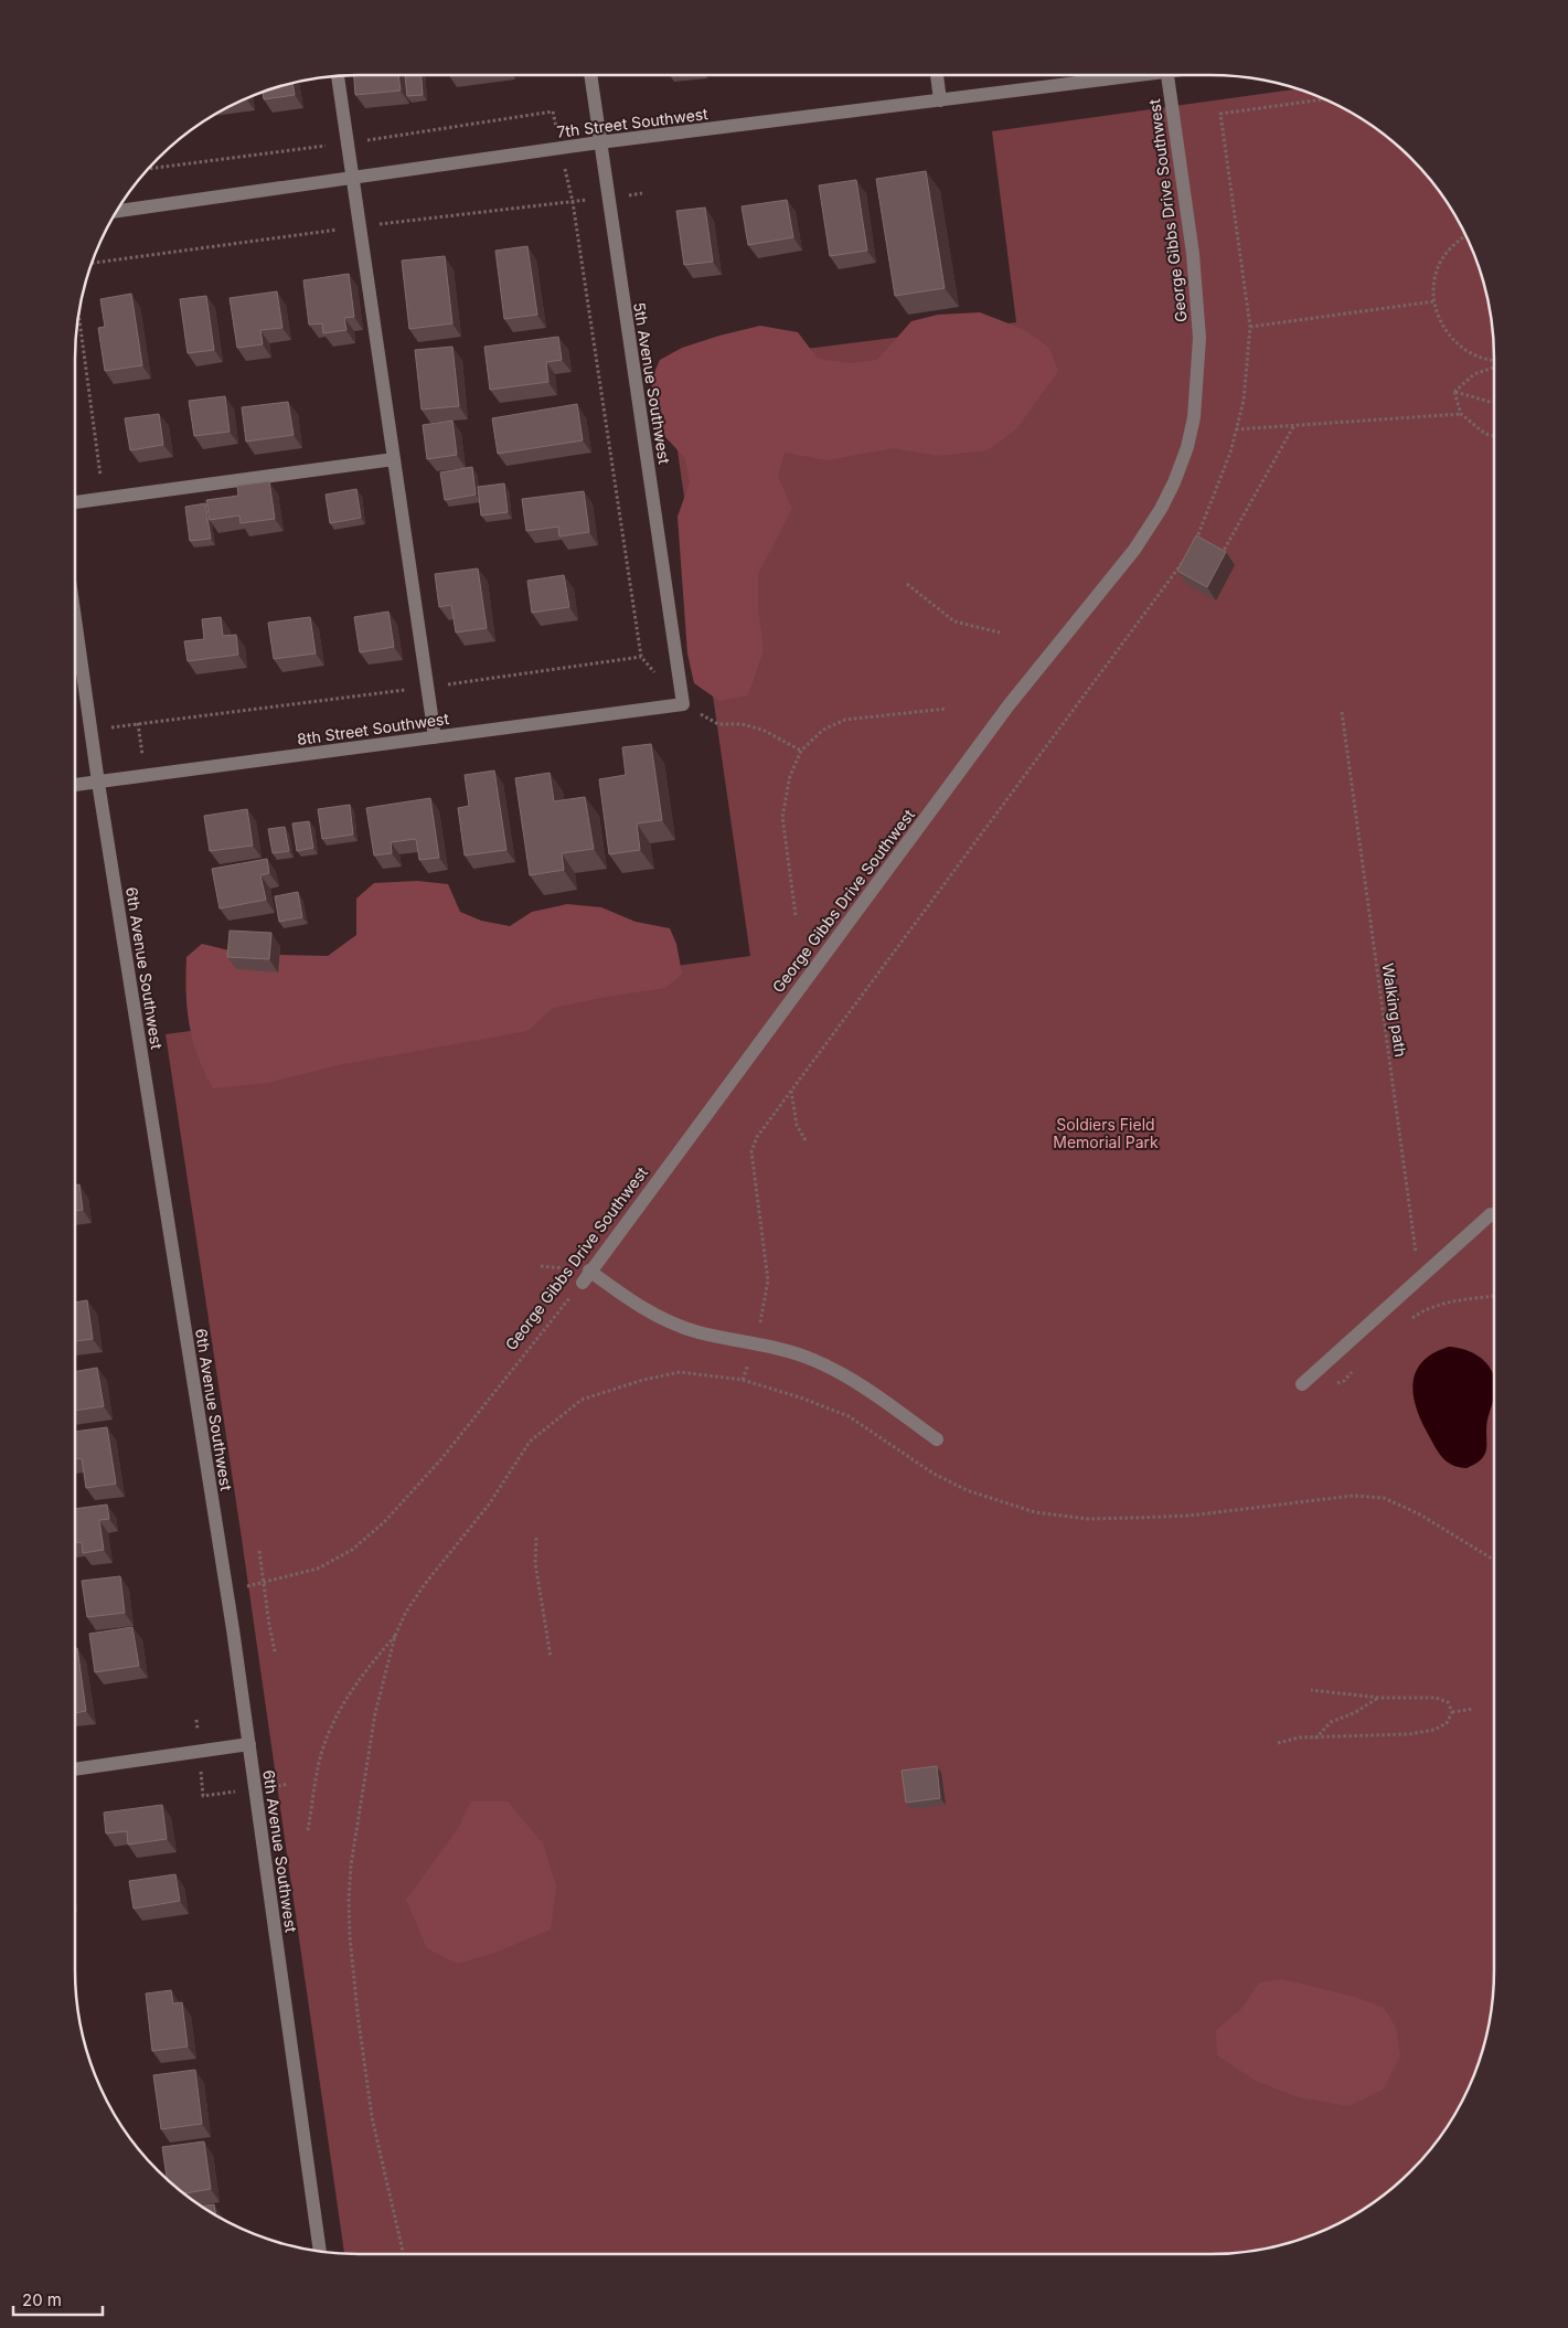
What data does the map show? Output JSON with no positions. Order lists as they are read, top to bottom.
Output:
{
  "streets": {
    "street": [
      "7th Street Southwest",
      "George Gibbs Drive Southwest",
      "5th Avenue Southwest",
      "8th Street Southwest",
      "6th Avenue Southwest"
    ],
    "path": ["Walking path"]
  },
  "crossings": [
    ["7th Street Southwest", "5th Avenue Southwest"],
    ["George Gibbs Drive Southwest", "6th Avenue Southwest"],
    ["5th Avenue Southwest", "8th Street Southwest"],
    ["8th Street Southwest", "6th Avenue Southwest"]
  ],
  "parks": ["Soldiers Field Memorial Park"],
  "scale_bar": "20 m"
}
